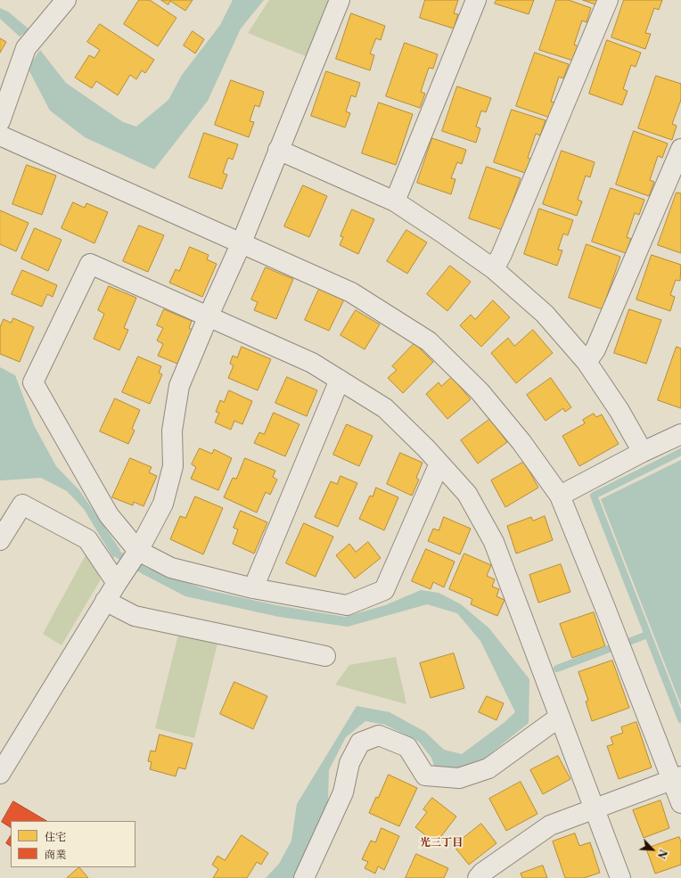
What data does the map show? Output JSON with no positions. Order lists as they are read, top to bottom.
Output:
{
  "districts": ["光三丁目"],
  "legend": ["住宅", "商業"],
  "north": "bottom right"
}
